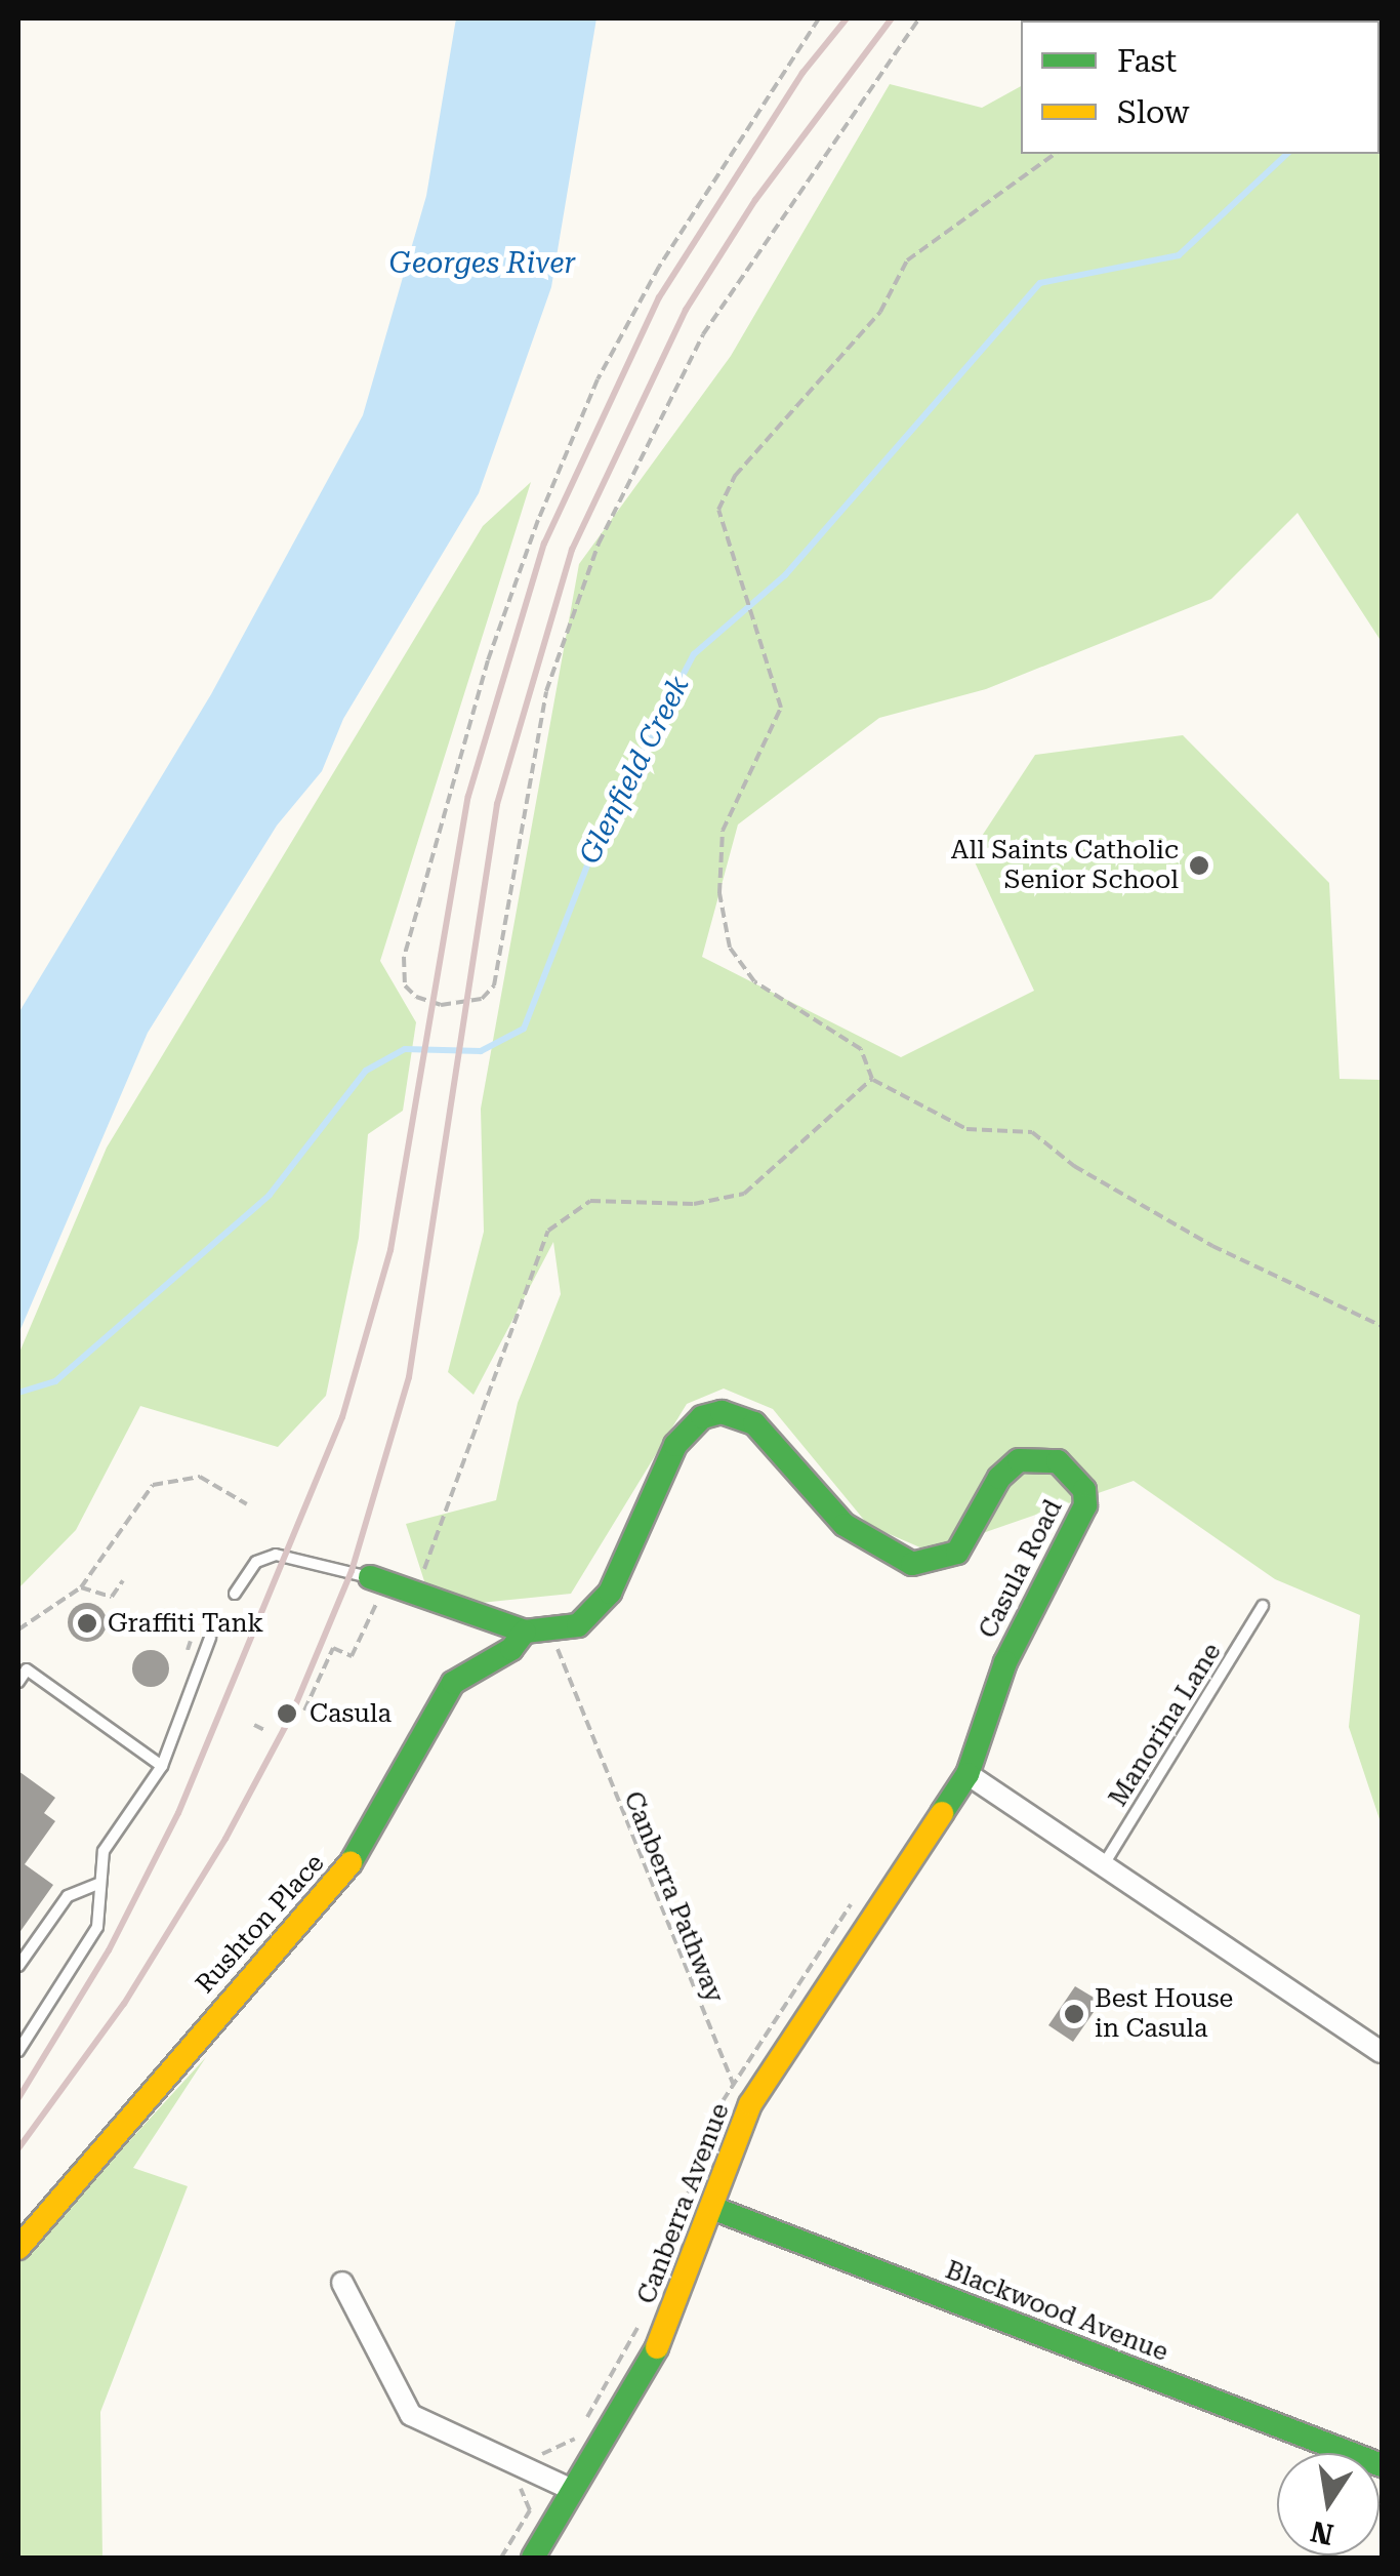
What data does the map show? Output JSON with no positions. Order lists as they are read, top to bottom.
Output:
{
  "streets": {
    "street": [
      "Casula Road",
      "Rushton Place",
      "Canberra Avenue",
      "Blackwood Avenue"
    ],
    "lane": ["Manorina Lane"],
    "path": ["Canberra Pathway"]
  },
  "crossings": [
    ["Casula Road", "Canberra Pathway"],
    ["Casula Road", "Canberra Avenue"],
    ["Canberra Avenue", "Blackwood Avenue"]
  ],
  "water": ["Georges River", "Glenfield Creek"],
  "places": [
    "All Saints Catholic Senior School",
    "Graffiti Tank",
    "Casula",
    "Best House in Casula"
  ],
  "legend": ["Fast", "Slow"],
  "north": "bottom"
}
